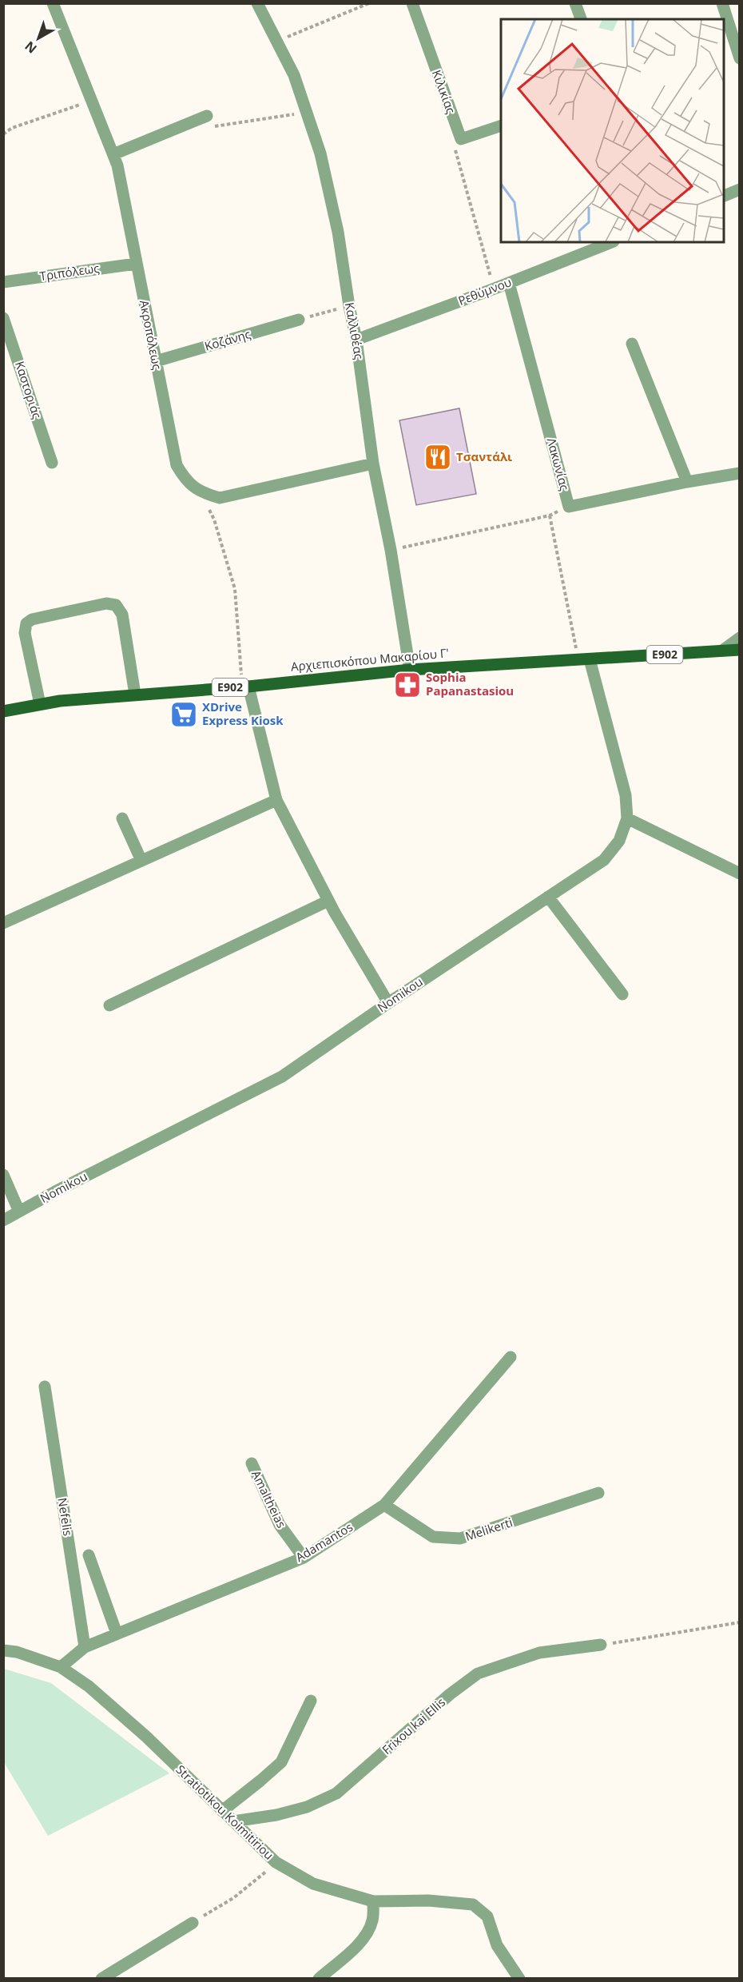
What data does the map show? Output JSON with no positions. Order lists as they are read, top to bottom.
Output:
{
  "streets": {
    "main road": ["E902", "Αρχιεπισκόπου Μακαρίου Γ'"],
    "street": [
      "Κιλικίας",
      "Τριπόλεως",
      "Ρεθύμνου",
      "Καλλιθέας",
      "Ακροπόλεως",
      "Κοζάνης",
      "Καστοριάς",
      "Λακωνίας",
      "Nomikou",
      "Amaltheias",
      "Nefelis",
      "Melikerti",
      "Adamantos",
      "Frixou kai Ellis",
      "Stratiotikou Koimitiriou"
    ]
  },
  "crossings": [
    ["Τριπόλεως", "Ακροπόλεως"],
    ["Ρεθύμνου", "Καλλιθέας"],
    ["Ρεθύμνου", "Λακωνίας"],
    ["Καλλιθέας", "Αρχιεπισκόπου Μακαρίου Γ'"],
    ["Ακροπόλεως", "Κοζάνης"],
    ["Αρχιεπισκόπου Μακαρίου Γ'", "Nomikou"],
    ["Amaltheias", "Adamantos"],
    ["Nefelis", "Adamantos"],
    ["Melikerti", "Adamantos"],
    ["Adamantos", "Stratiotikou Koimitiriou"],
    ["Frixou kai Ellis", "Stratiotikou Koimitiriou"]
  ],
  "places": {
    "restaurant": ["Τσαντάλι"],
    "pharmacy": ["Sophia Papanastasiou"],
    "supermarket": ["XDrive Express Kiosk"]
  },
  "north": "bottom left"
}
